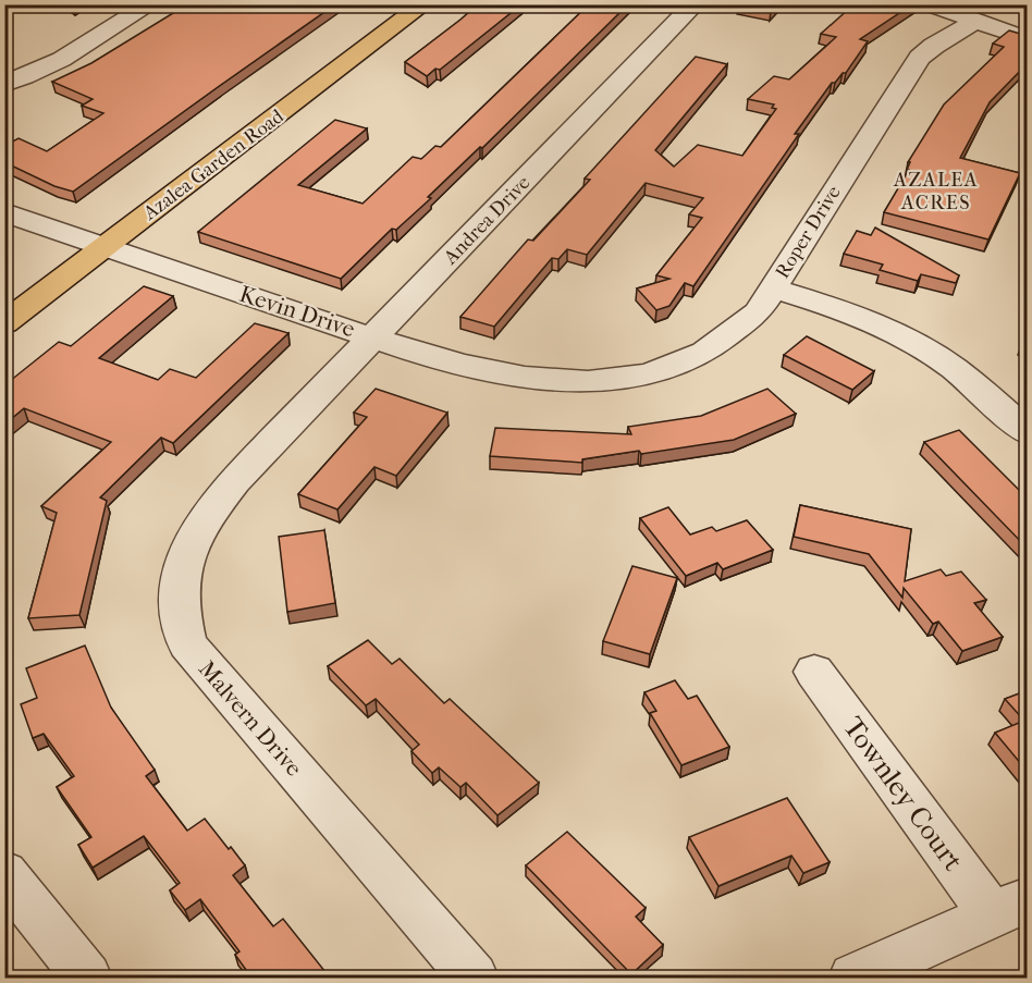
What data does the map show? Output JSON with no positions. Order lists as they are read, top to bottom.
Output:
{
  "streets": {
    "main road": ["Azalea Garden Road"],
    "street": [
      "Andrea Drive",
      "Roper Drive",
      "Kevin Drive",
      "Malvern Drive",
      "Townley Court"
    ]
  },
  "crossings": [
    ["Azalea Garden Road", "Kevin Drive"],
    ["Andrea Drive", "Kevin Drive"],
    ["Andrea Drive", "Malvern Drive"],
    ["Roper Drive", "Kevin Drive"]
  ],
  "districts": ["AZALEA ACRES"]
}
